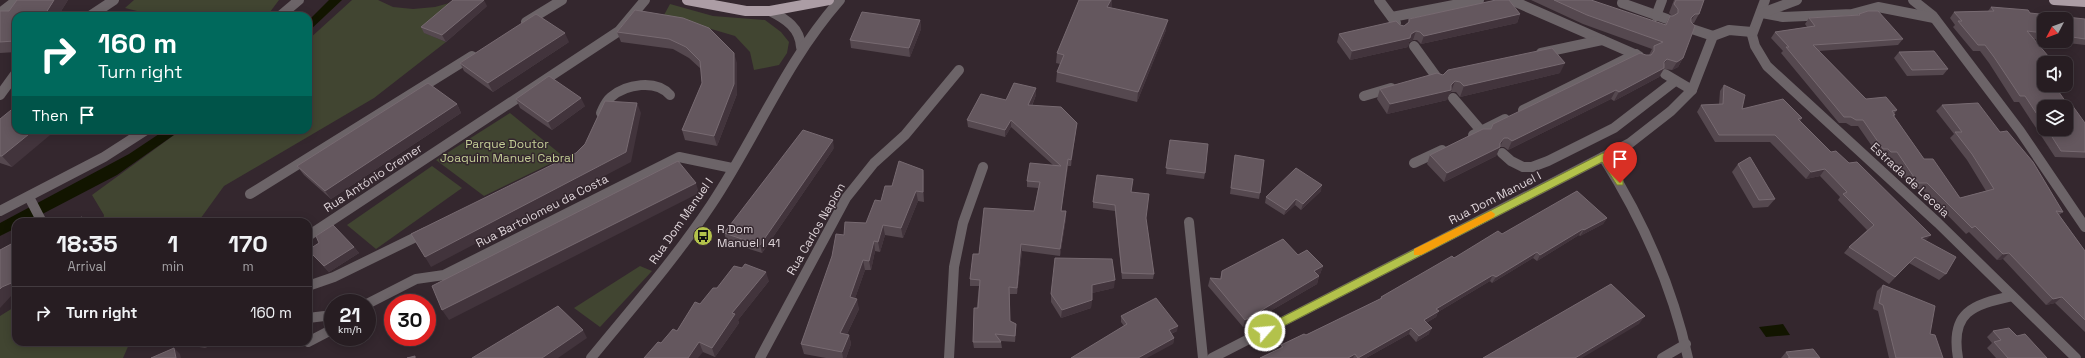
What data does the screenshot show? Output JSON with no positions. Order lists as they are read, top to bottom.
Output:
{
  "streets": {
    "street": [
      "Rua António Cremer",
      "Estrada de Leceia",
      "Rua Dom Manuel I",
      "Rua Bartolomeu da Costa",
      "Rua Carlos Napion"
    ]
  },
  "crossings": [
    ["Rua Dom Manuel I", "Rua Bartolomeu da Costa"]
  ],
  "parks": ["Parque Doutor Joaquim Manuel Cabral"],
  "places": {
    "bus stop": ["R Dom Manuel I 41"]
  },
  "north": "bottom left",
  "page": {
    "turn": ["160 m", "Turn right"],
    "then": "Then",
    "eta": [
      "18:35",
      "Arrival",
      "1",
      "min",
      "170",
      "m"
    ],
    "list": [
      {
        "name": "Turn right",
        "value": "160 m"
      }
    ],
    "speed": "21 km/h",
    "limit": "30"
  }
}
